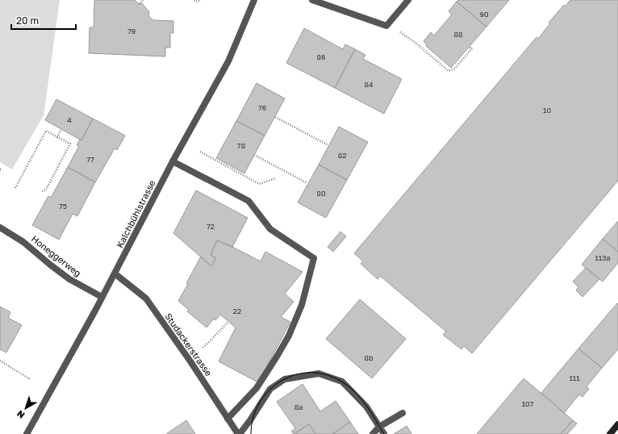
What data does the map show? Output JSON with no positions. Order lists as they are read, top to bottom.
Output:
{
  "streets": {
    "street": ["Kalchbühlstrasse", "Honeggerweg", "Studackerstrasse"]
  },
  "crossings": [
    ["Kalchbühlstrasse", "Honeggerweg"],
    ["Kalchbühlstrasse", "Studackerstrasse"]
  ],
  "house_numbers": [
    "90",
    "79",
    "88",
    "86",
    "84",
    "76",
    "10",
    "4",
    "78",
    "82",
    "77",
    "80",
    "75",
    "72",
    "113a",
    "22",
    "8b",
    "111",
    "107",
    "8a"
  ],
  "scale_bar": "20 m",
  "north": "bottom left"
}
